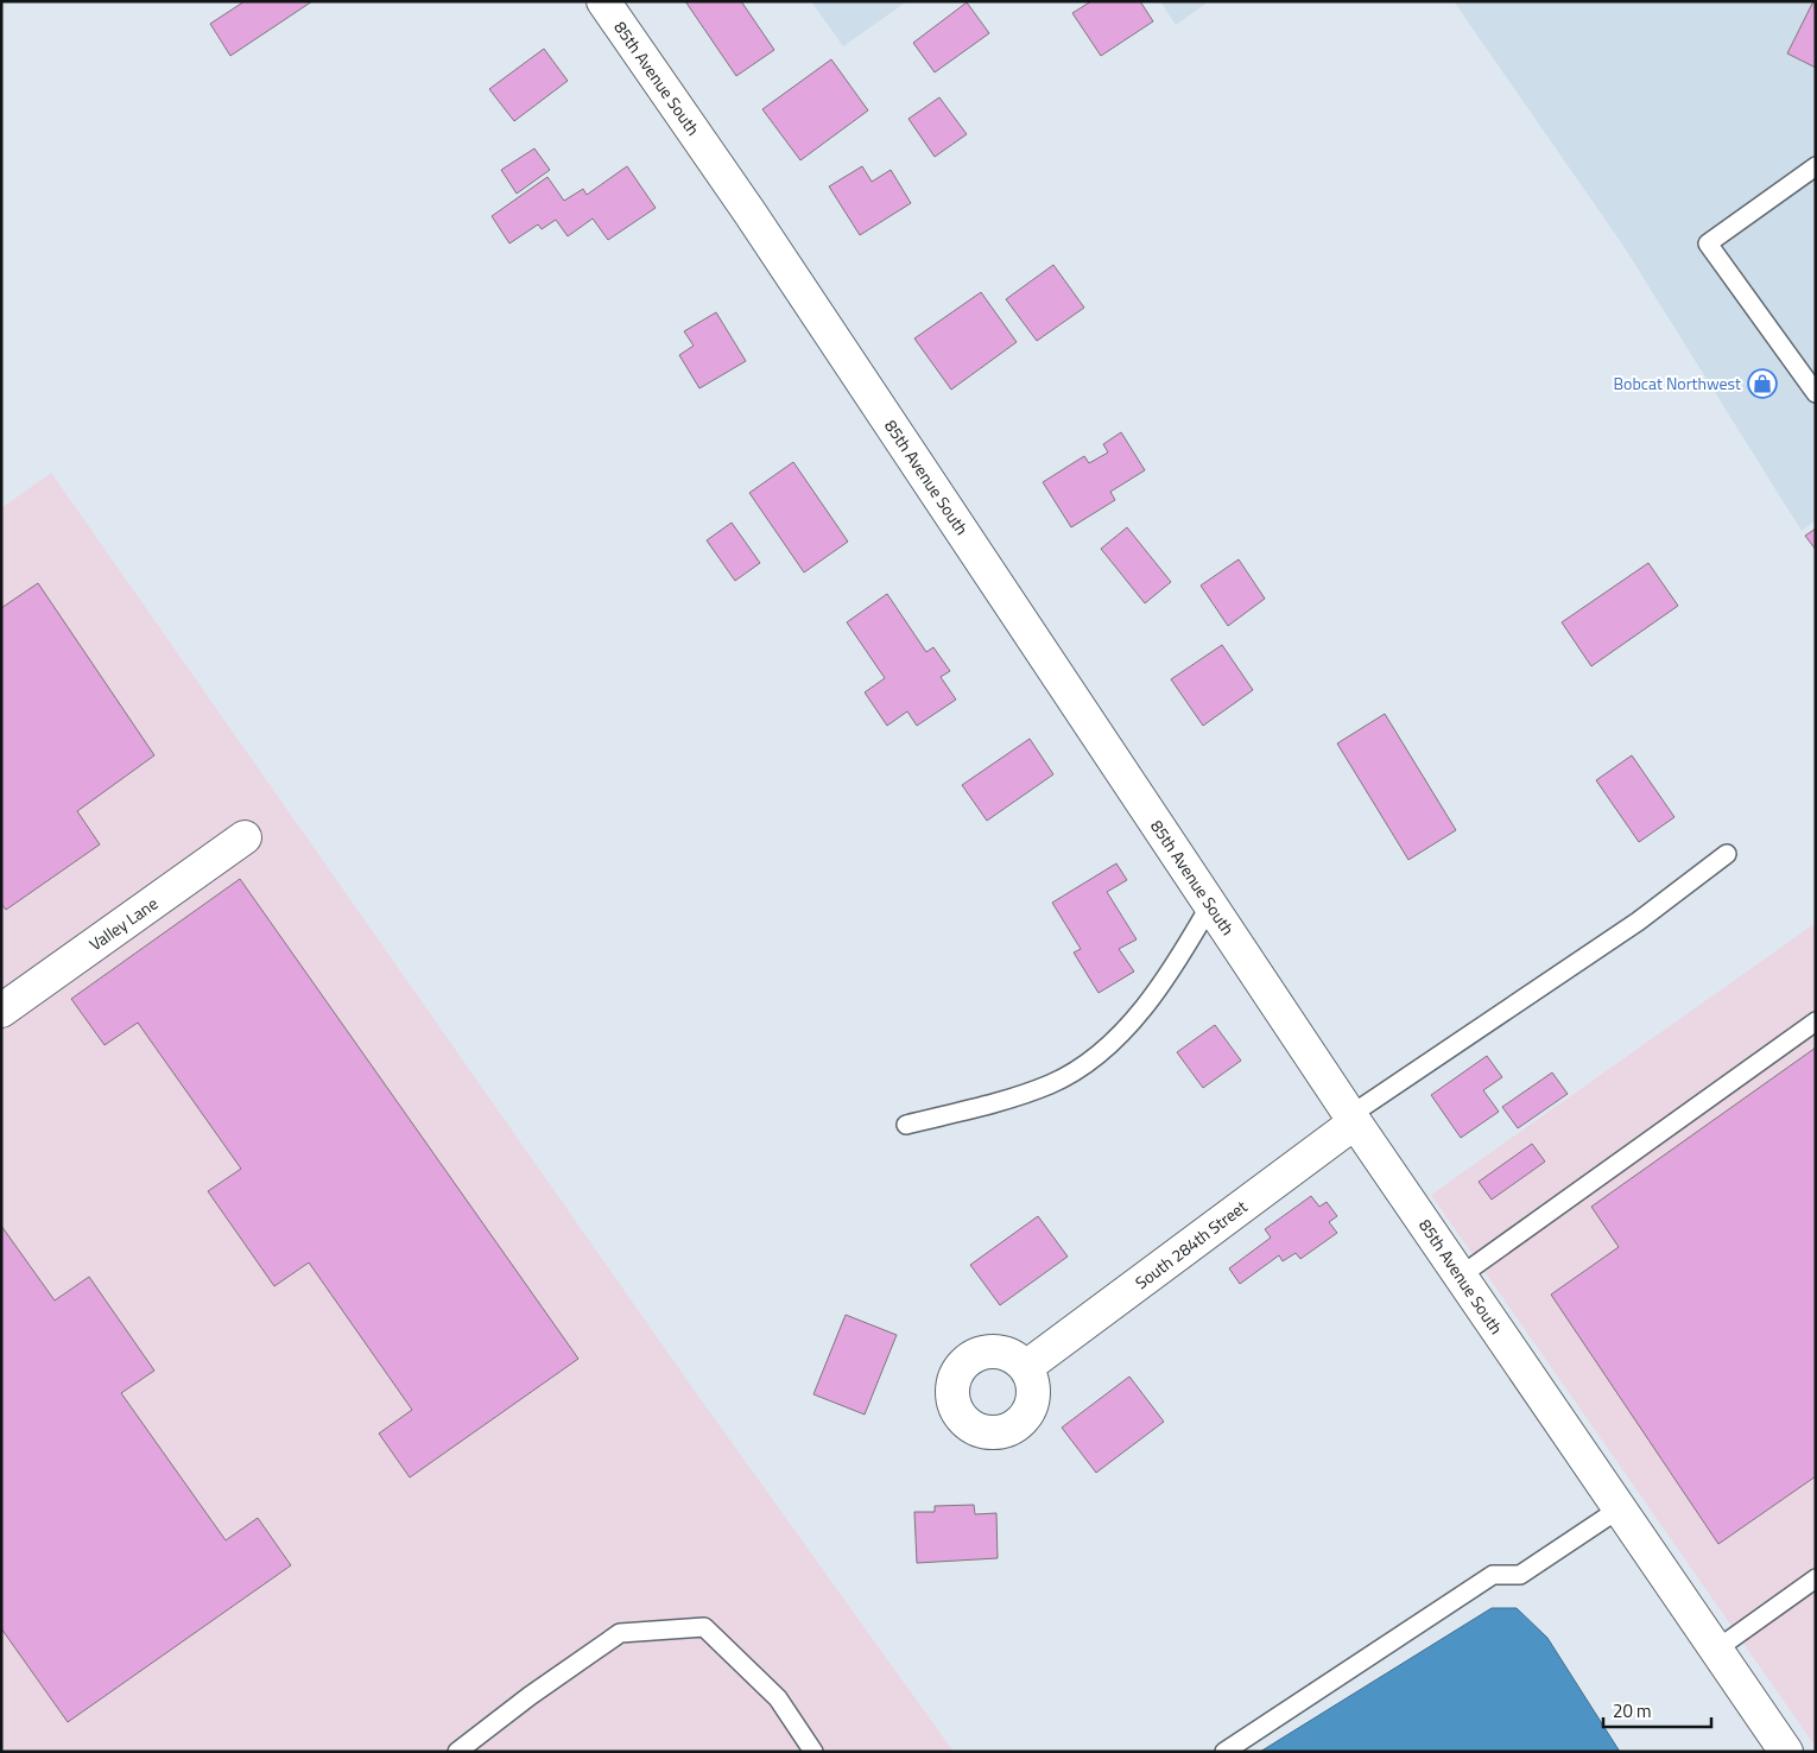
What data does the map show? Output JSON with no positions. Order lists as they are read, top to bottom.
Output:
{
  "streets": {
    "street": ["85th Avenue South", "Valley Lane", "South 284th Street"]
  },
  "crossings": [
    ["85th Avenue South", "South 284th Street"]
  ],
  "places": {
    "shop": ["Bobcat Northwest"]
  },
  "scale_bar": "20 m"
}
